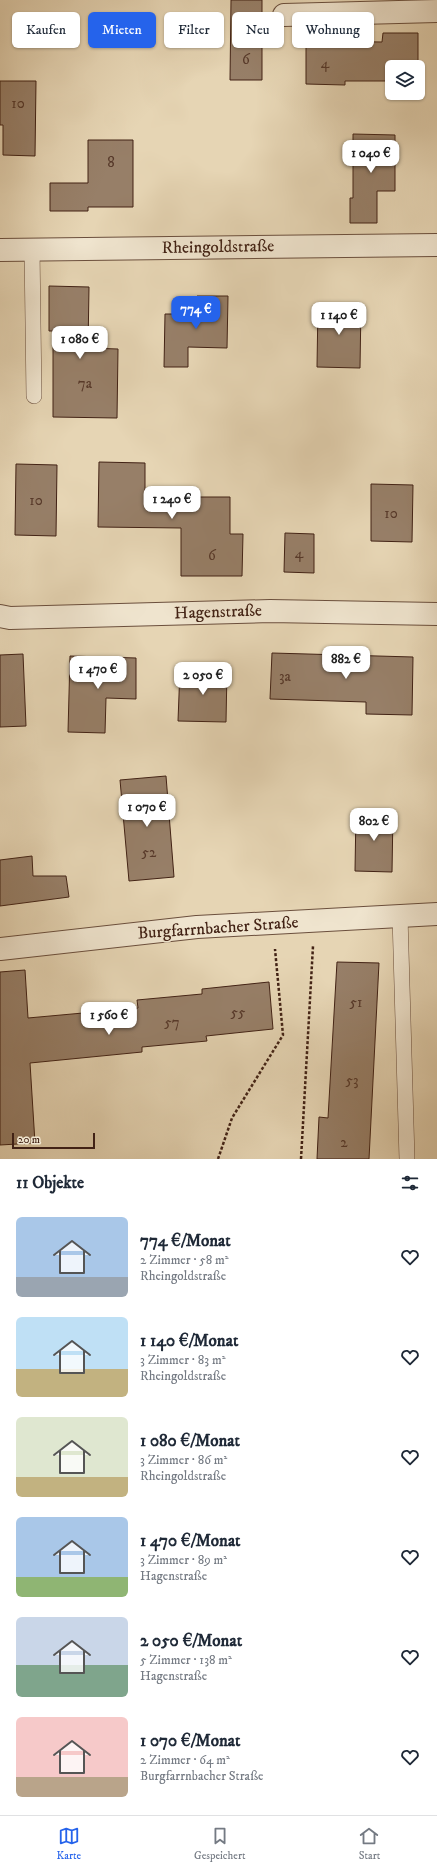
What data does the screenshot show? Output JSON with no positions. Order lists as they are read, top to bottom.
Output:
{
  "streets": {
    "street": ["Rheingoldstraße", "Hagenstraße", "Burgfarrnbacher Straße"]
  },
  "house_numbers": [
    "6",
    "4",
    "10",
    "8",
    "7a",
    "10",
    "10",
    "4",
    "6",
    "3a",
    "52",
    "51",
    "55",
    "57",
    "53",
    "2"
  ],
  "scale_bar": "20 m",
  "page": {
    "chip": [
      "Kaufen",
      "Mieten",
      "Filter",
      "Neu",
      "Wohnung"
    ],
    "price": [
      "1 040 €",
      "774 €",
      "1 140 €",
      "1 080 €",
      "1 240 €",
      "882 €",
      "1 470 €",
      "2 050 €",
      "1 070 €",
      "802 €",
      "1 560 €"
    ],
    "scale": "20 m",
    "heading": "11 Objekte",
    "list": [
      {
        "name": "774 €/Monat",
        "note": "2 Zimmer · 58 m² · Rheingoldstraße"
      },
      {
        "name": "1 140 €/Monat",
        "note": "3 Zimmer · 83 m² · Rheingoldstraße"
      },
      {
        "name": "1 080 €/Monat",
        "note": "3 Zimmer · 86 m² · Rheingoldstraße"
      },
      {
        "name": "1 470 €/Monat",
        "note": "3 Zimmer · 89 m² · Hagenstraße"
      },
      {
        "name": "2 050 €/Monat",
        "note": "5 Zimmer · 138 m² · Hagenstraße"
      },
      {
        "name": "1 070 €/Monat",
        "note": "2 Zimmer · 64 m² · Burgfarrnbacher Straße"
      }
    ],
    "tabs": ["Karte", "Gespeichert", "Start"]
  }
}
